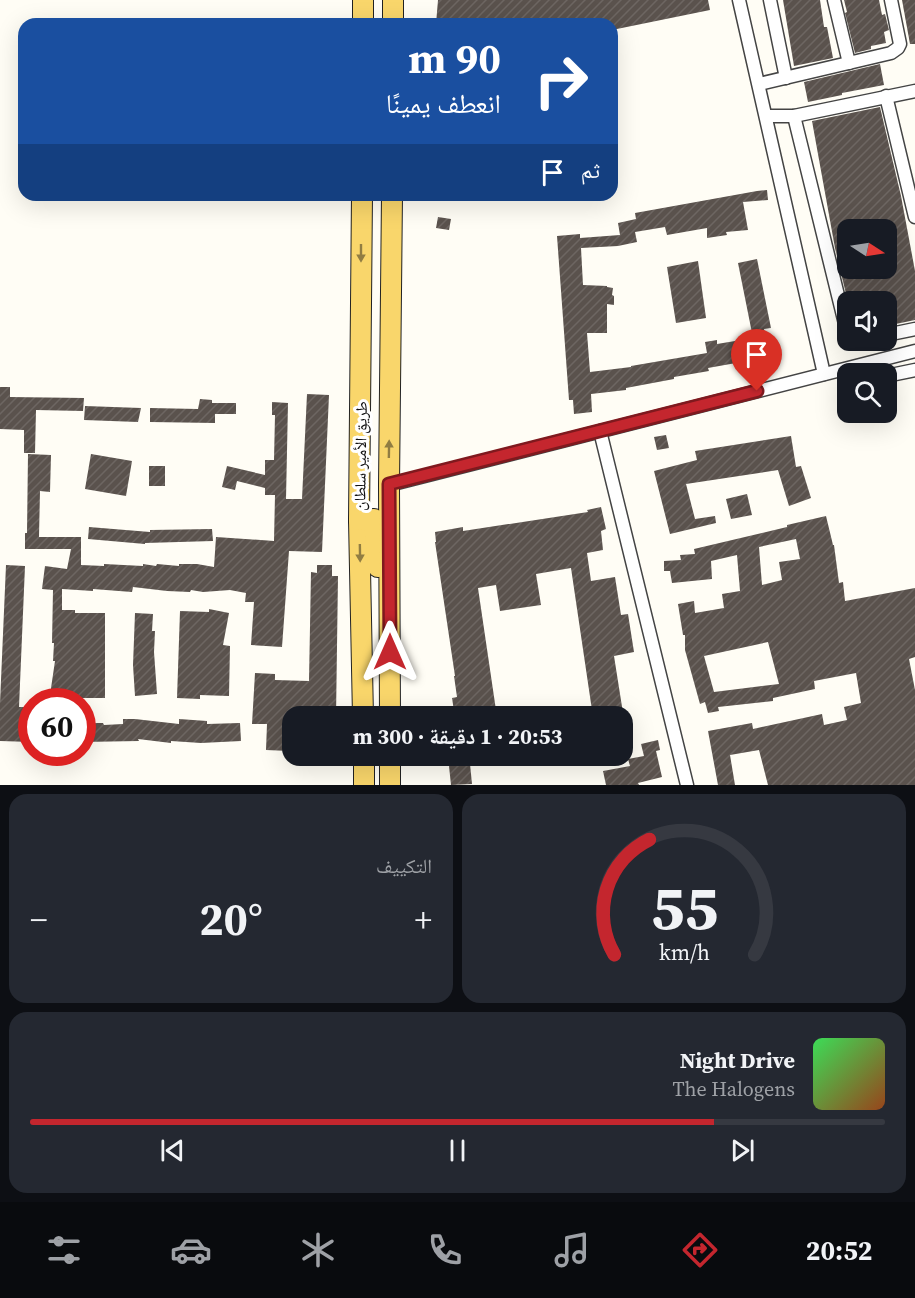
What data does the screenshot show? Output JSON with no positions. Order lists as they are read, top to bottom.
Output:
{
  "streets": {
    "main road": ["طريق الأمير سلطان"]
  },
  "north": "right",
  "page": {
    "turn": ["90 m", "انعطف يمينًا"],
    "then": "ثم",
    "limit": "60",
    "trip": "20:53 · 1 دقيقة · 300 m",
    "tile": "التكييف",
    "heat": ["−", "20°", "+"],
    "song": ["Night Drive", "The Halogens"],
    "tabs": "20:52",
    "gauge": ["55", "km/h"]
  }
}
